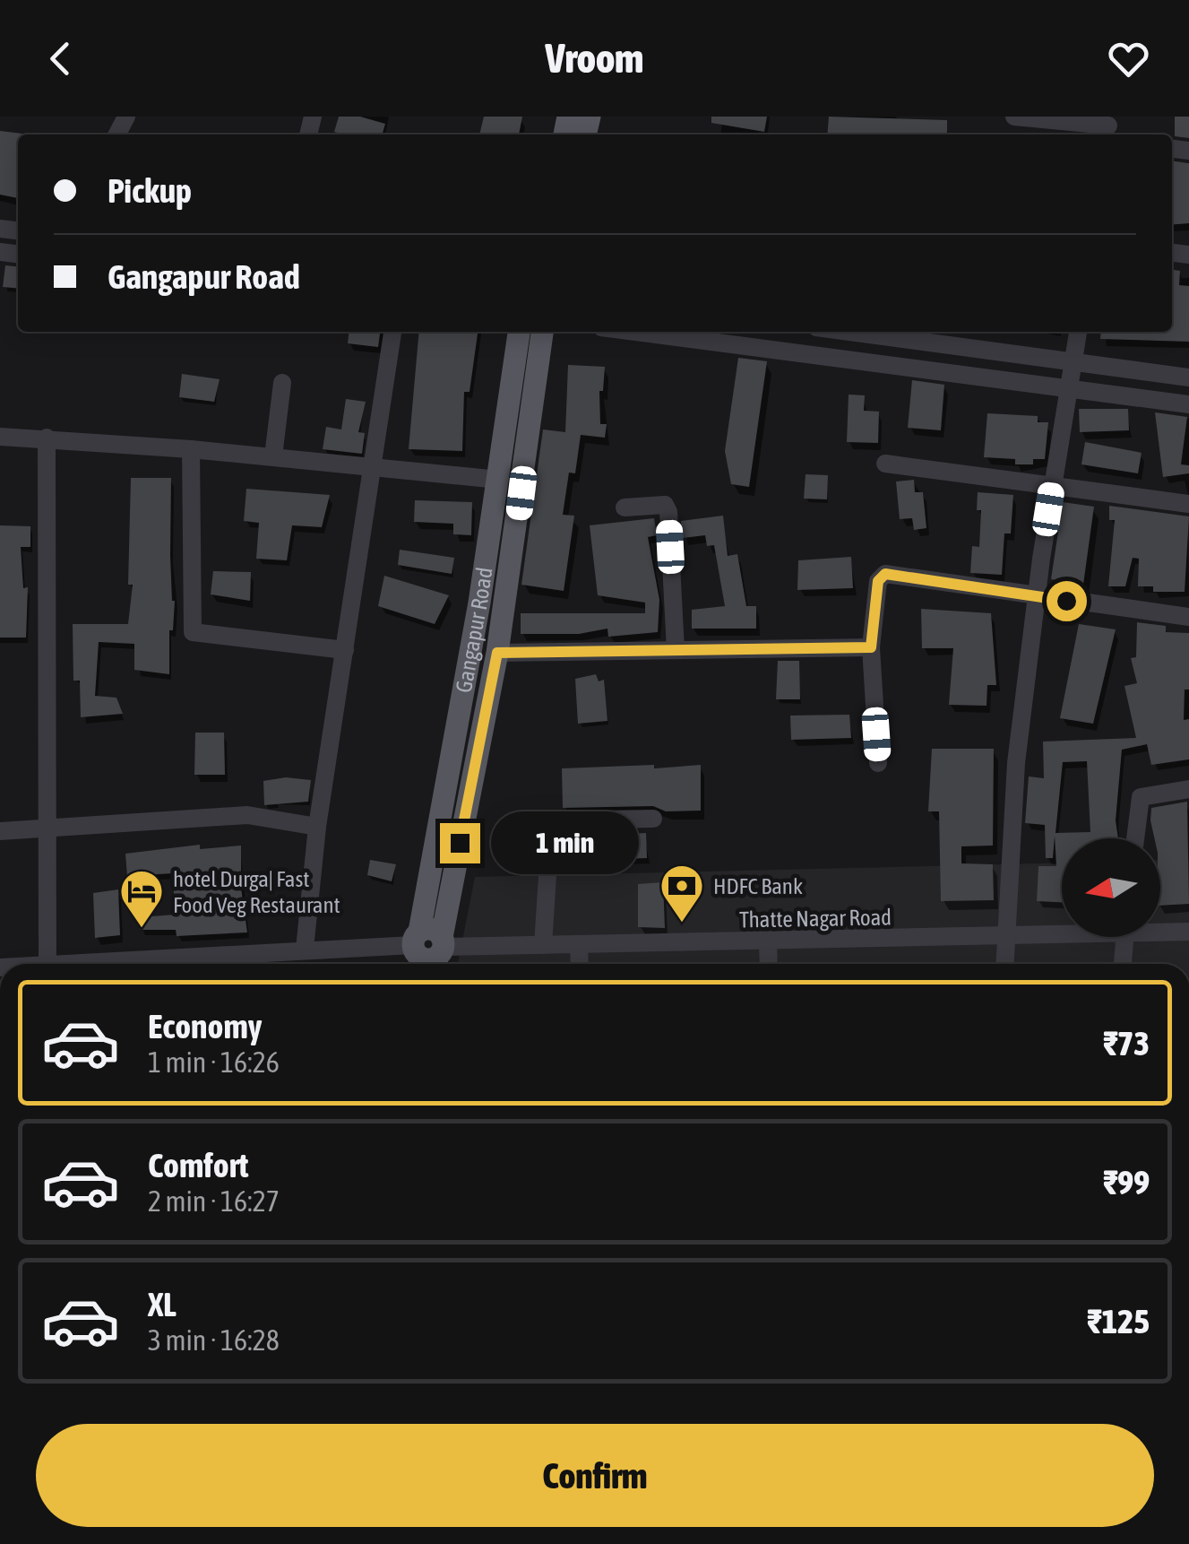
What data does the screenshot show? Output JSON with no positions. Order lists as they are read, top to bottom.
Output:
{
  "streets": {
    "main road": ["Gangapur Road"],
    "street": ["Thatte Nagar Road"]
  },
  "crossings": [
    ["Gangapur Road", "Thatte Nagar Road"]
  ],
  "places": {
    "bank": ["HDFC Bank"],
    "hotel": ["hotel Durga| Fast Food Veg Restaurant"]
  },
  "north": "left",
  "page": {
    "header": "Vroom",
    "banner": ["Pickup", "Gangapur Road"],
    "bubble": "1 min",
    "list": [
      {
        "name": "Economy",
        "note": "1 min · 16:26",
        "value": "₹73"
      },
      {
        "name": "Comfort",
        "note": "2 min · 16:27",
        "value": "₹99"
      },
      {
        "name": "XL",
        "note": "3 min · 16:28",
        "value": "₹125"
      }
    ],
    "buttons": "Confirm"
  }
}
